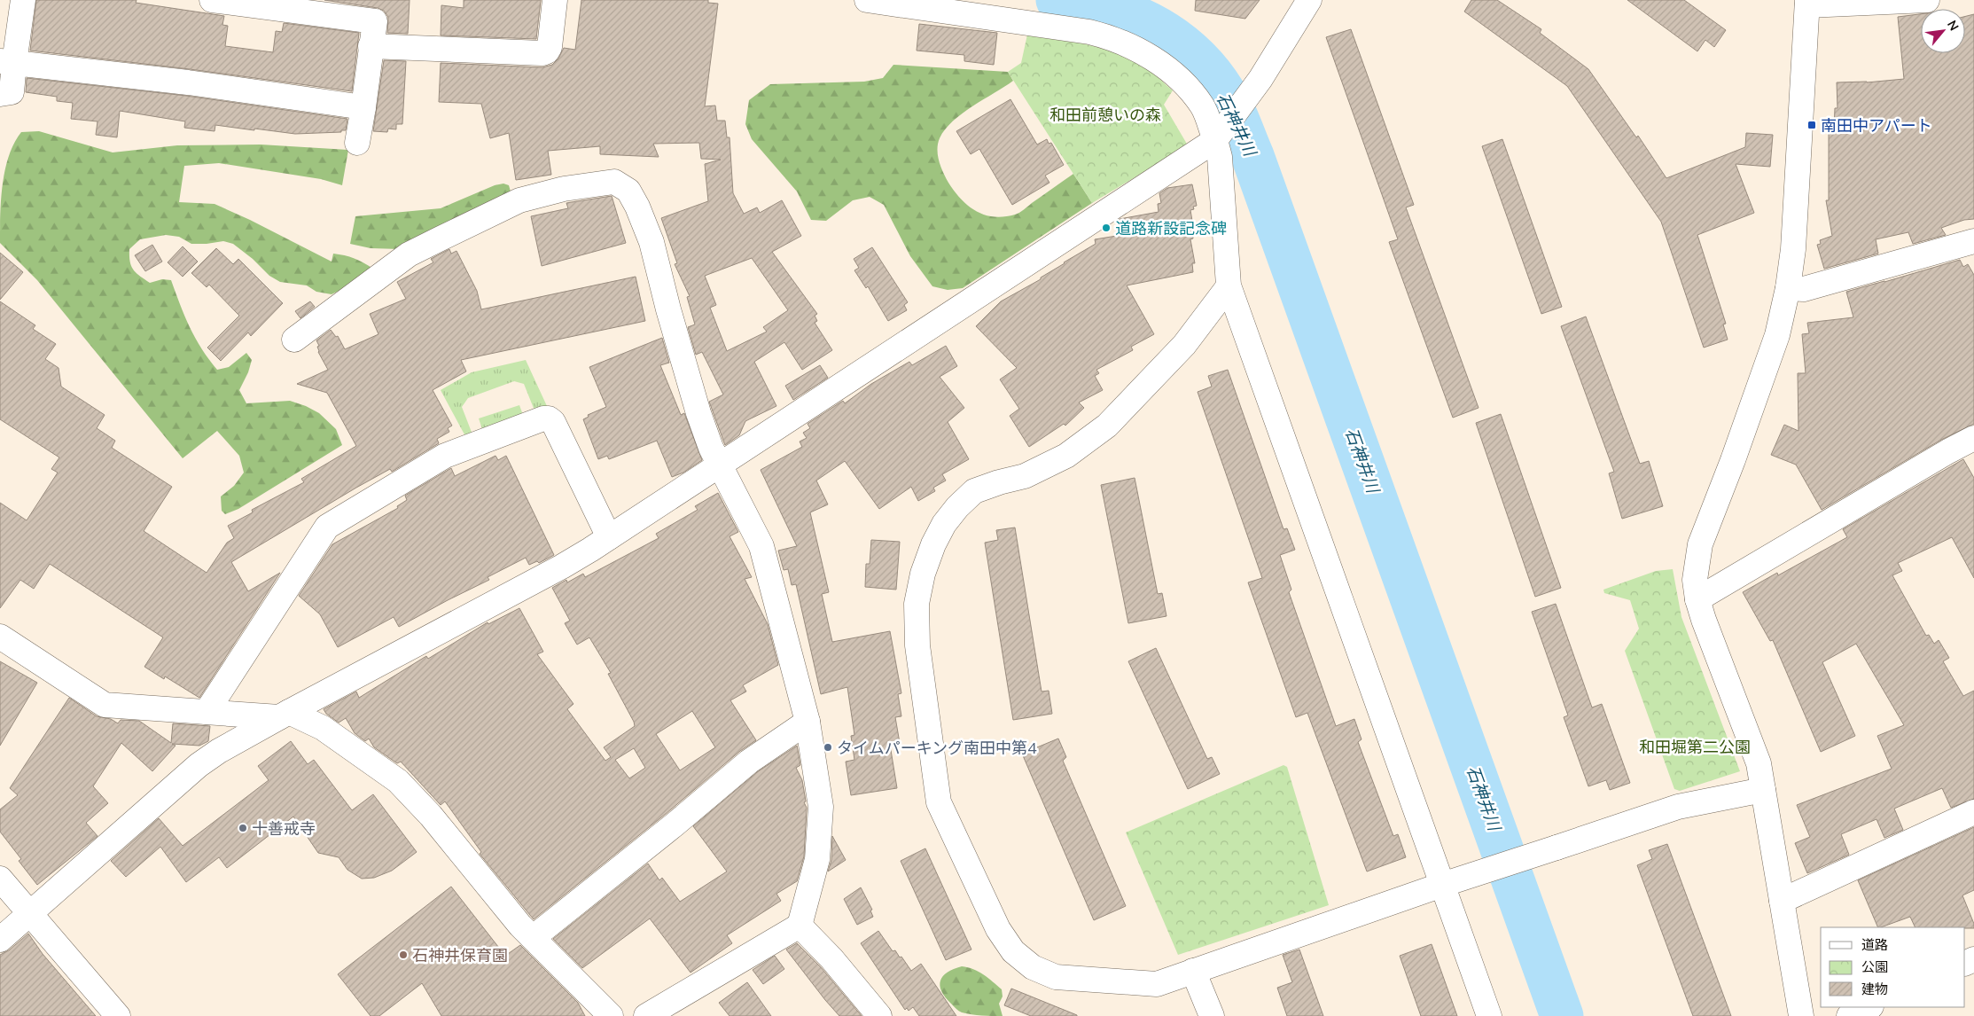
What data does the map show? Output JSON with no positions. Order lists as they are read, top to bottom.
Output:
{
  "water": ["石神井川"],
  "parks": ["和田前憩いの森", "和田堀第二公園"],
  "places": {
    "transit": ["南田中アパート"],
    "other": [
      "道路新設記念碑",
      "タイムパーキング南田中第4",
      "十善戒寺",
      "石神井保育園"
    ]
  },
  "legend": ["道路", "公園", "建物"],
  "north": "top right"
}
